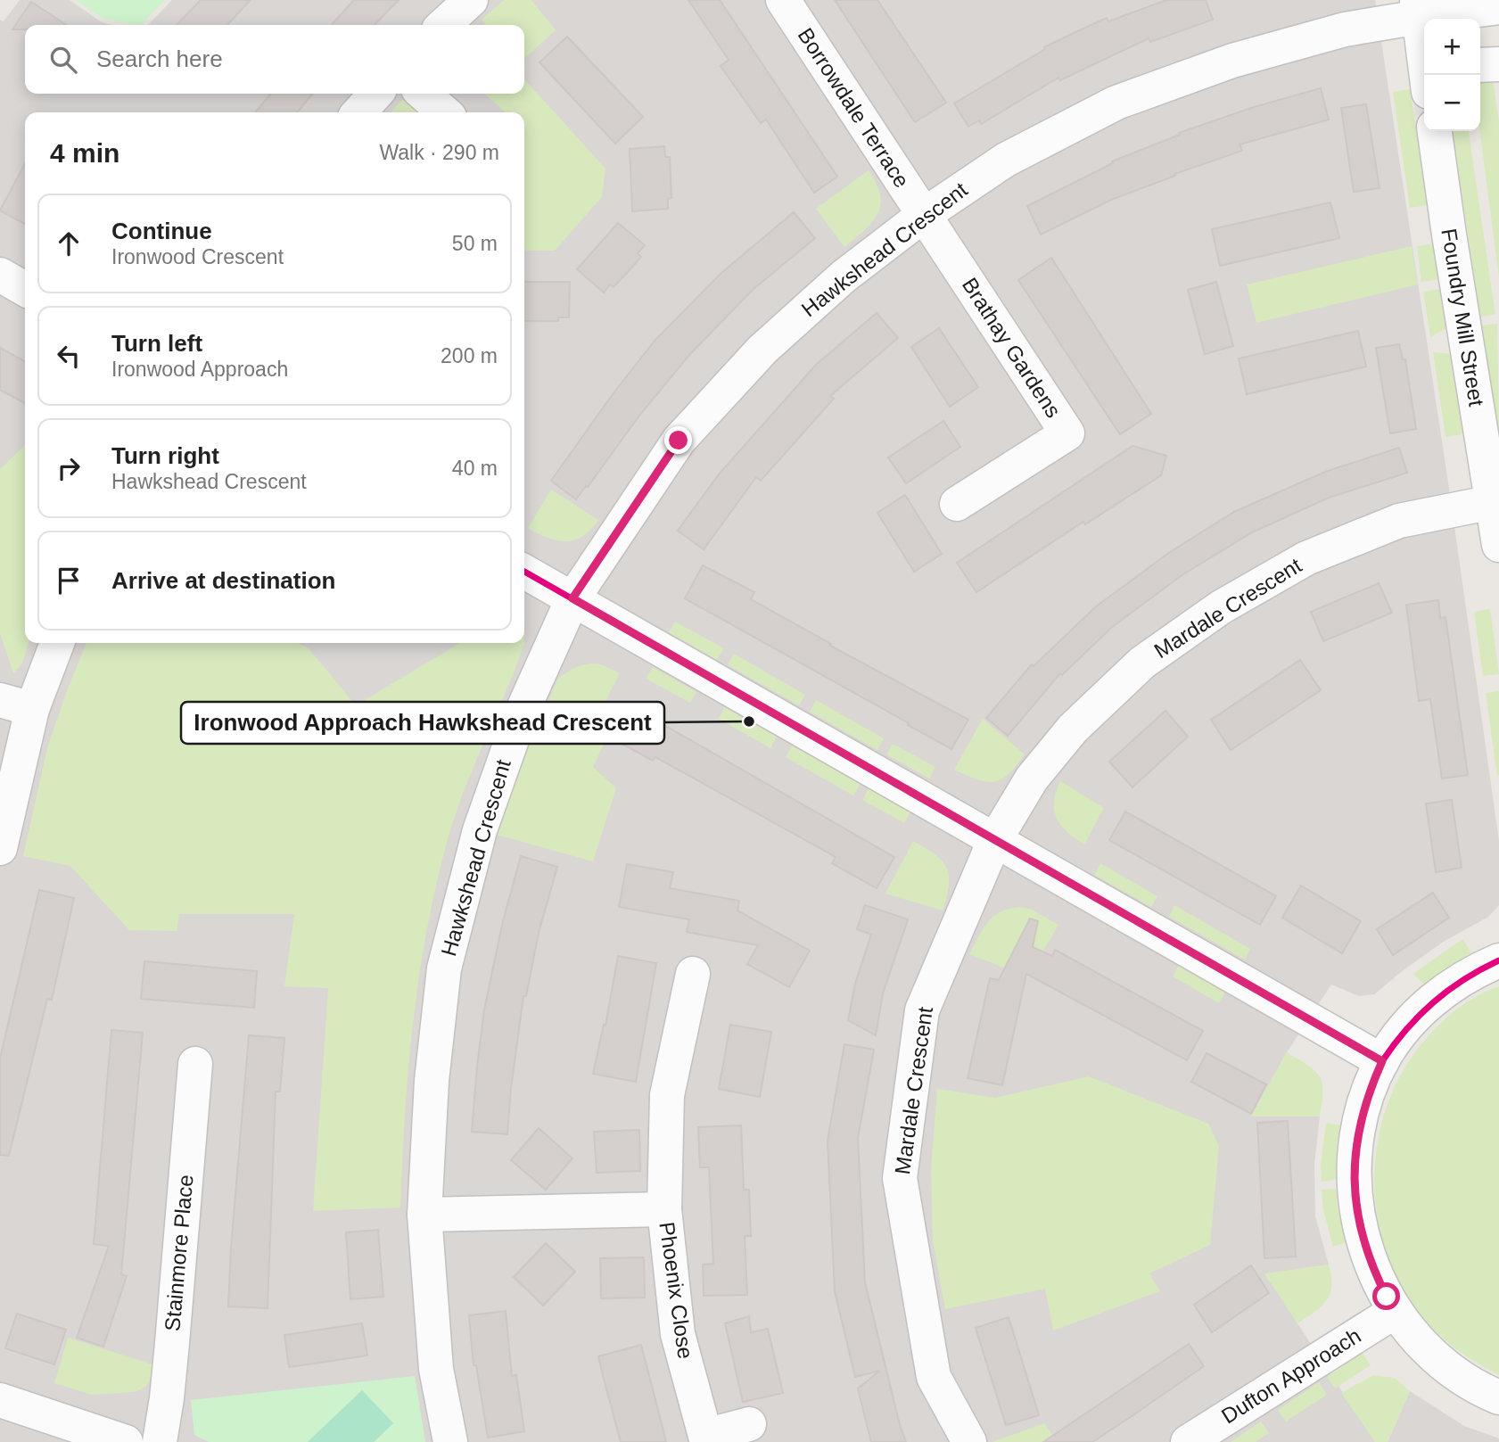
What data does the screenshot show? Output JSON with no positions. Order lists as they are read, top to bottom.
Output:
{
  "streets": {
    "street": [
      "Borrowdale Terrace",
      "Hawkshead Crescent",
      "Foundry Mill Street",
      "Brathay Gardens",
      "Mardale Crescent",
      "Stainmore Place",
      "Phoenix Close",
      "Dufton Approach"
    ]
  },
  "crossings": [
    ["Borrowdale Terrace", "Hawkshead Crescent"],
    ["Borrowdale Terrace", "Brathay Gardens"],
    ["Hawkshead Crescent", "Brathay Gardens"],
    ["Hawkshead Crescent", "Phoenix Close"],
    ["Foundry Mill Street", "Mardale Crescent"]
  ],
  "places": ["Ironwood Approach Hawkshead Crescent"],
  "page": {
    "map_buttons": ["+", "−"],
    "search": "Search here",
    "heading": ["4 min", "Walk · 290 m"],
    "list": [
      ["Continue", "Ironwood Crescent", "50 m"],
      ["Turn left", "Ironwood Approach", "200 m"],
      ["Turn right", "Hawkshead Crescent", "40 m"],
      "Arrive at destination"
    ]
  }
}
